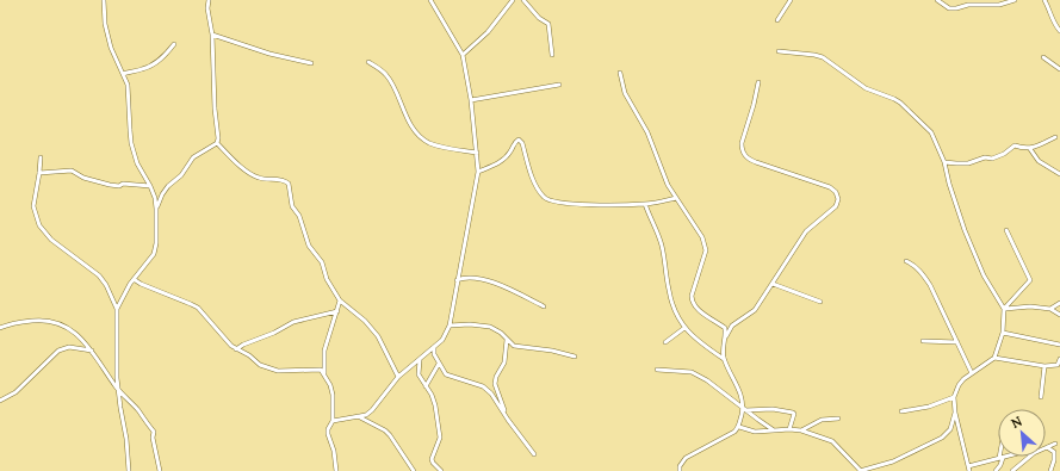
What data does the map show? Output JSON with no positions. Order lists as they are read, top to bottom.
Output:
{
  "north": "top left"
}
